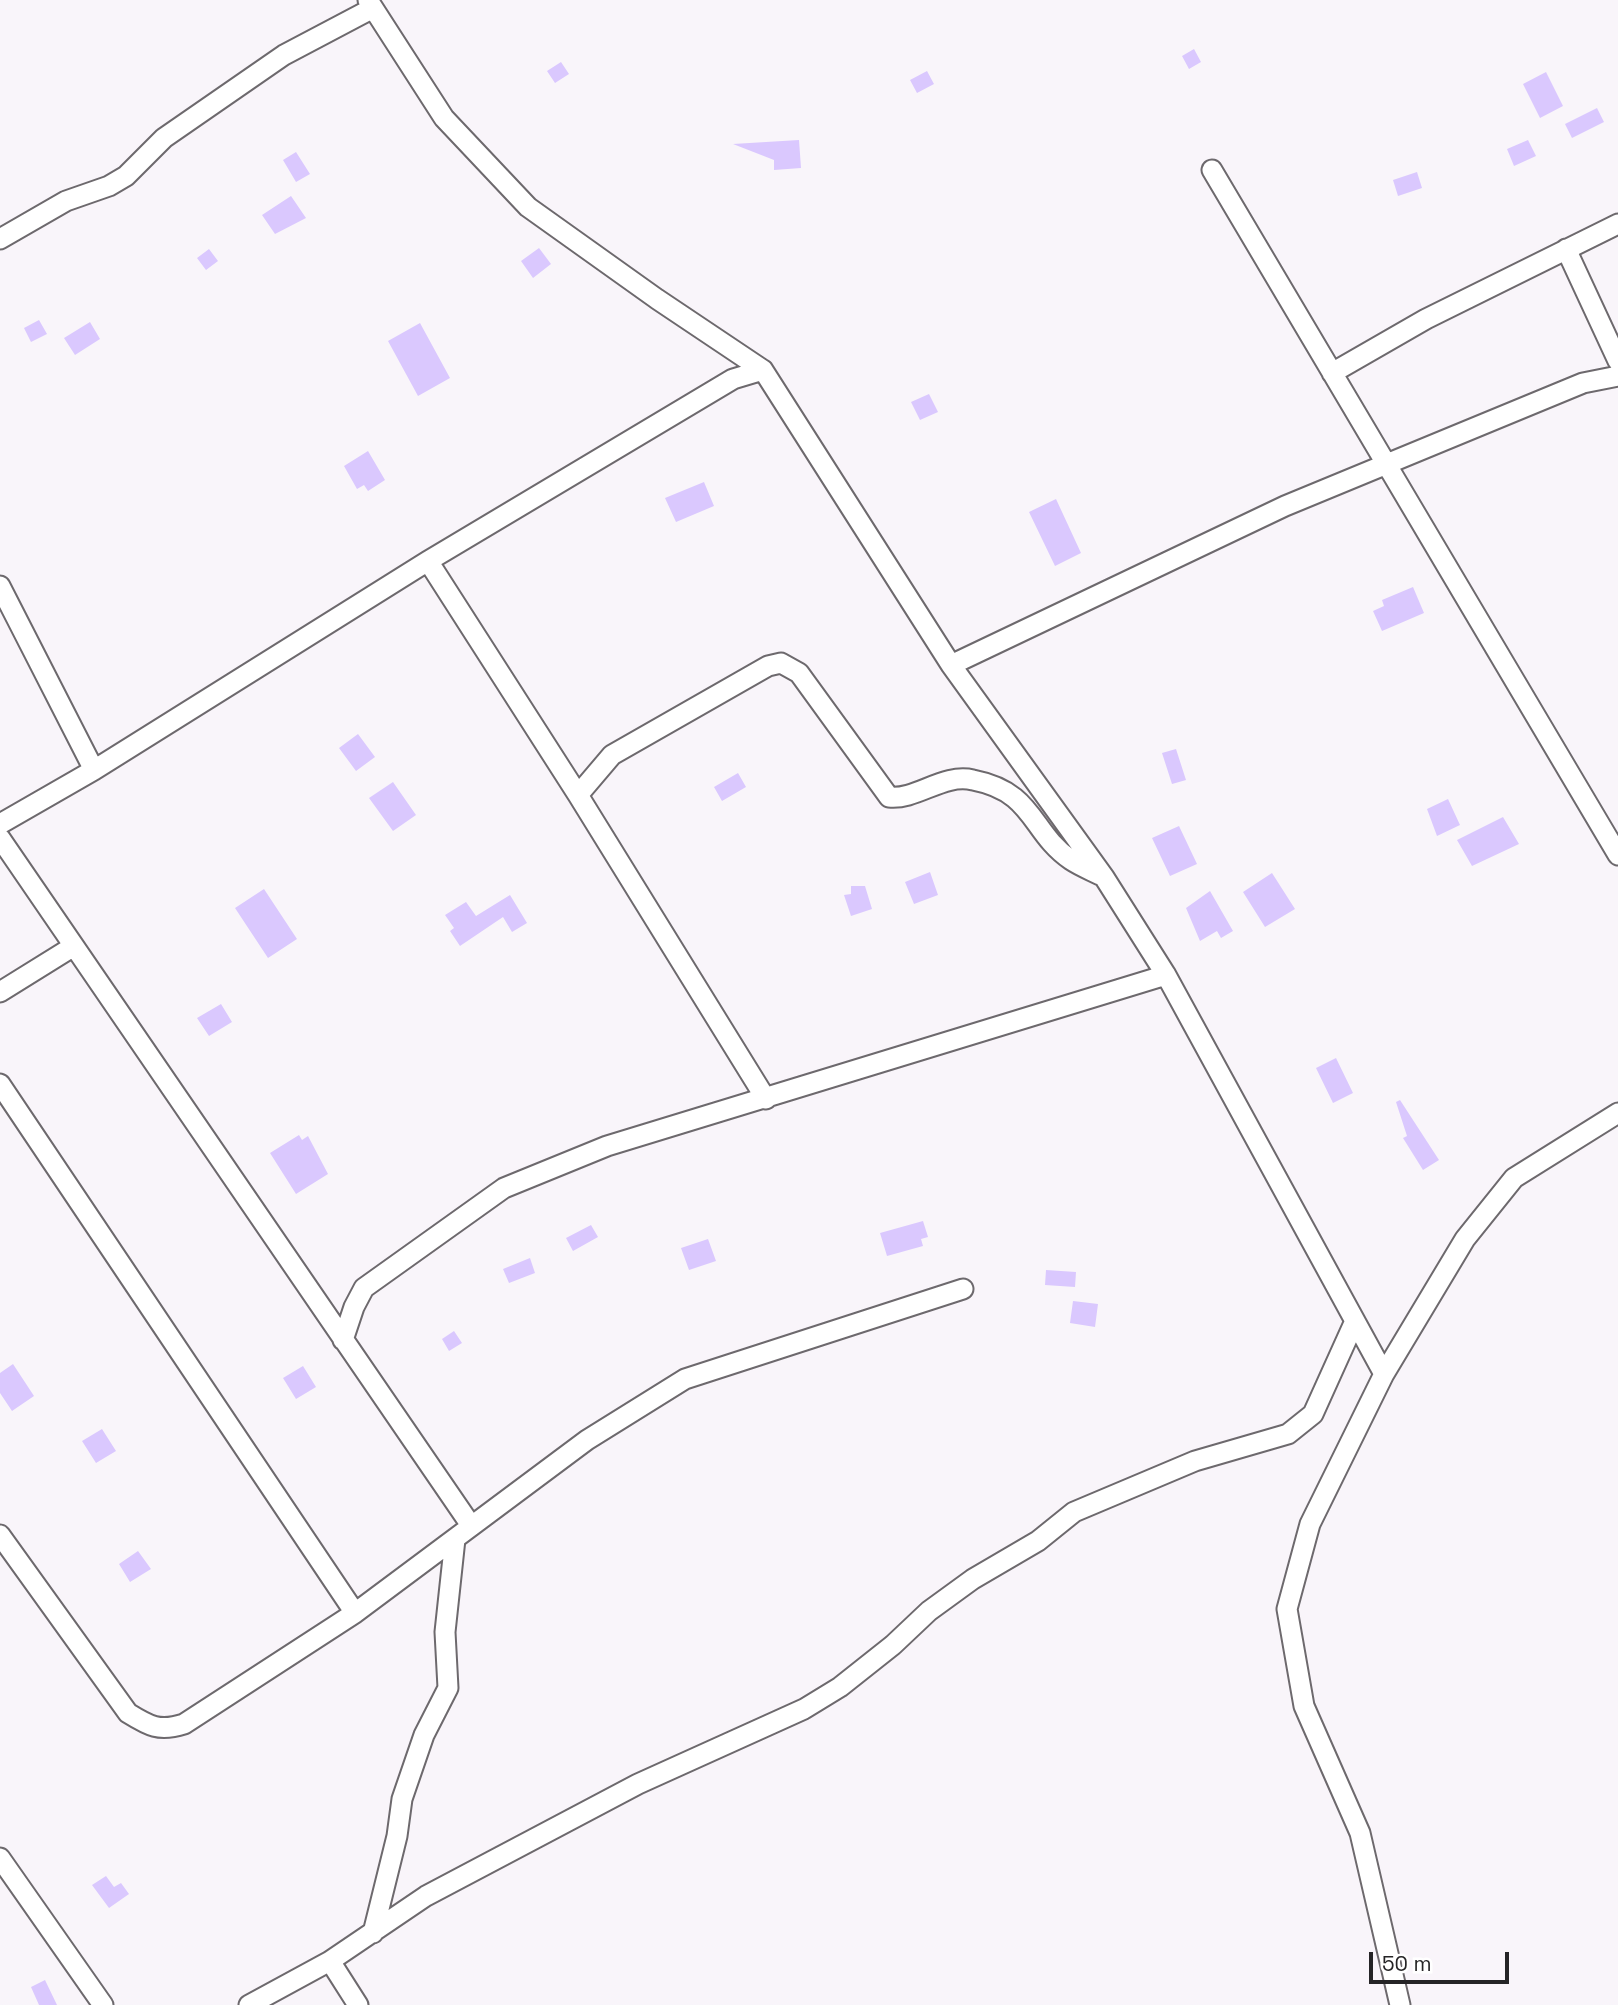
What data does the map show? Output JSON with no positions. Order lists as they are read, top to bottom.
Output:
{
  "scale_bar": "50 m"
}
